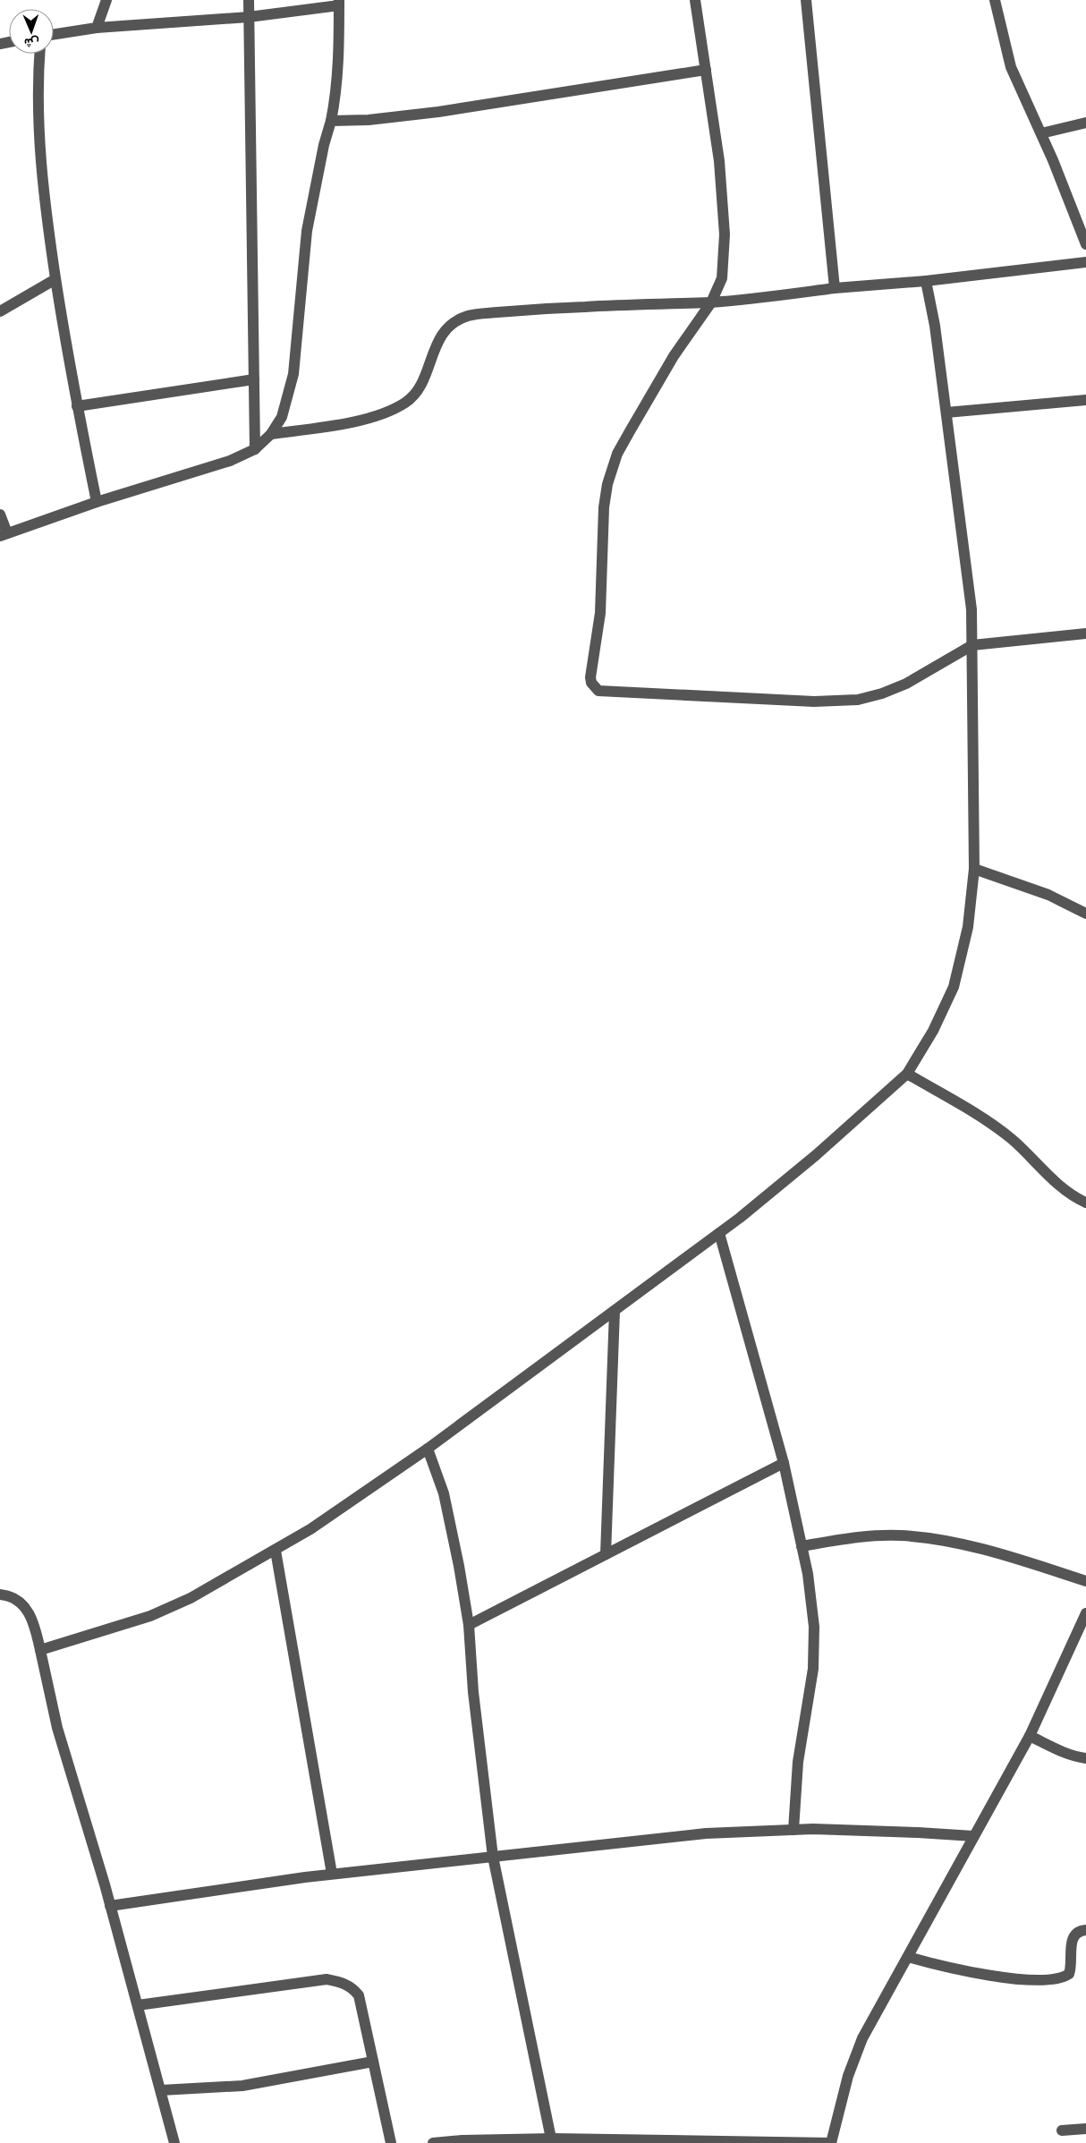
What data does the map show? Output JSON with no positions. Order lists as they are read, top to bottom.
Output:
{
  "north": "bottom"
}
